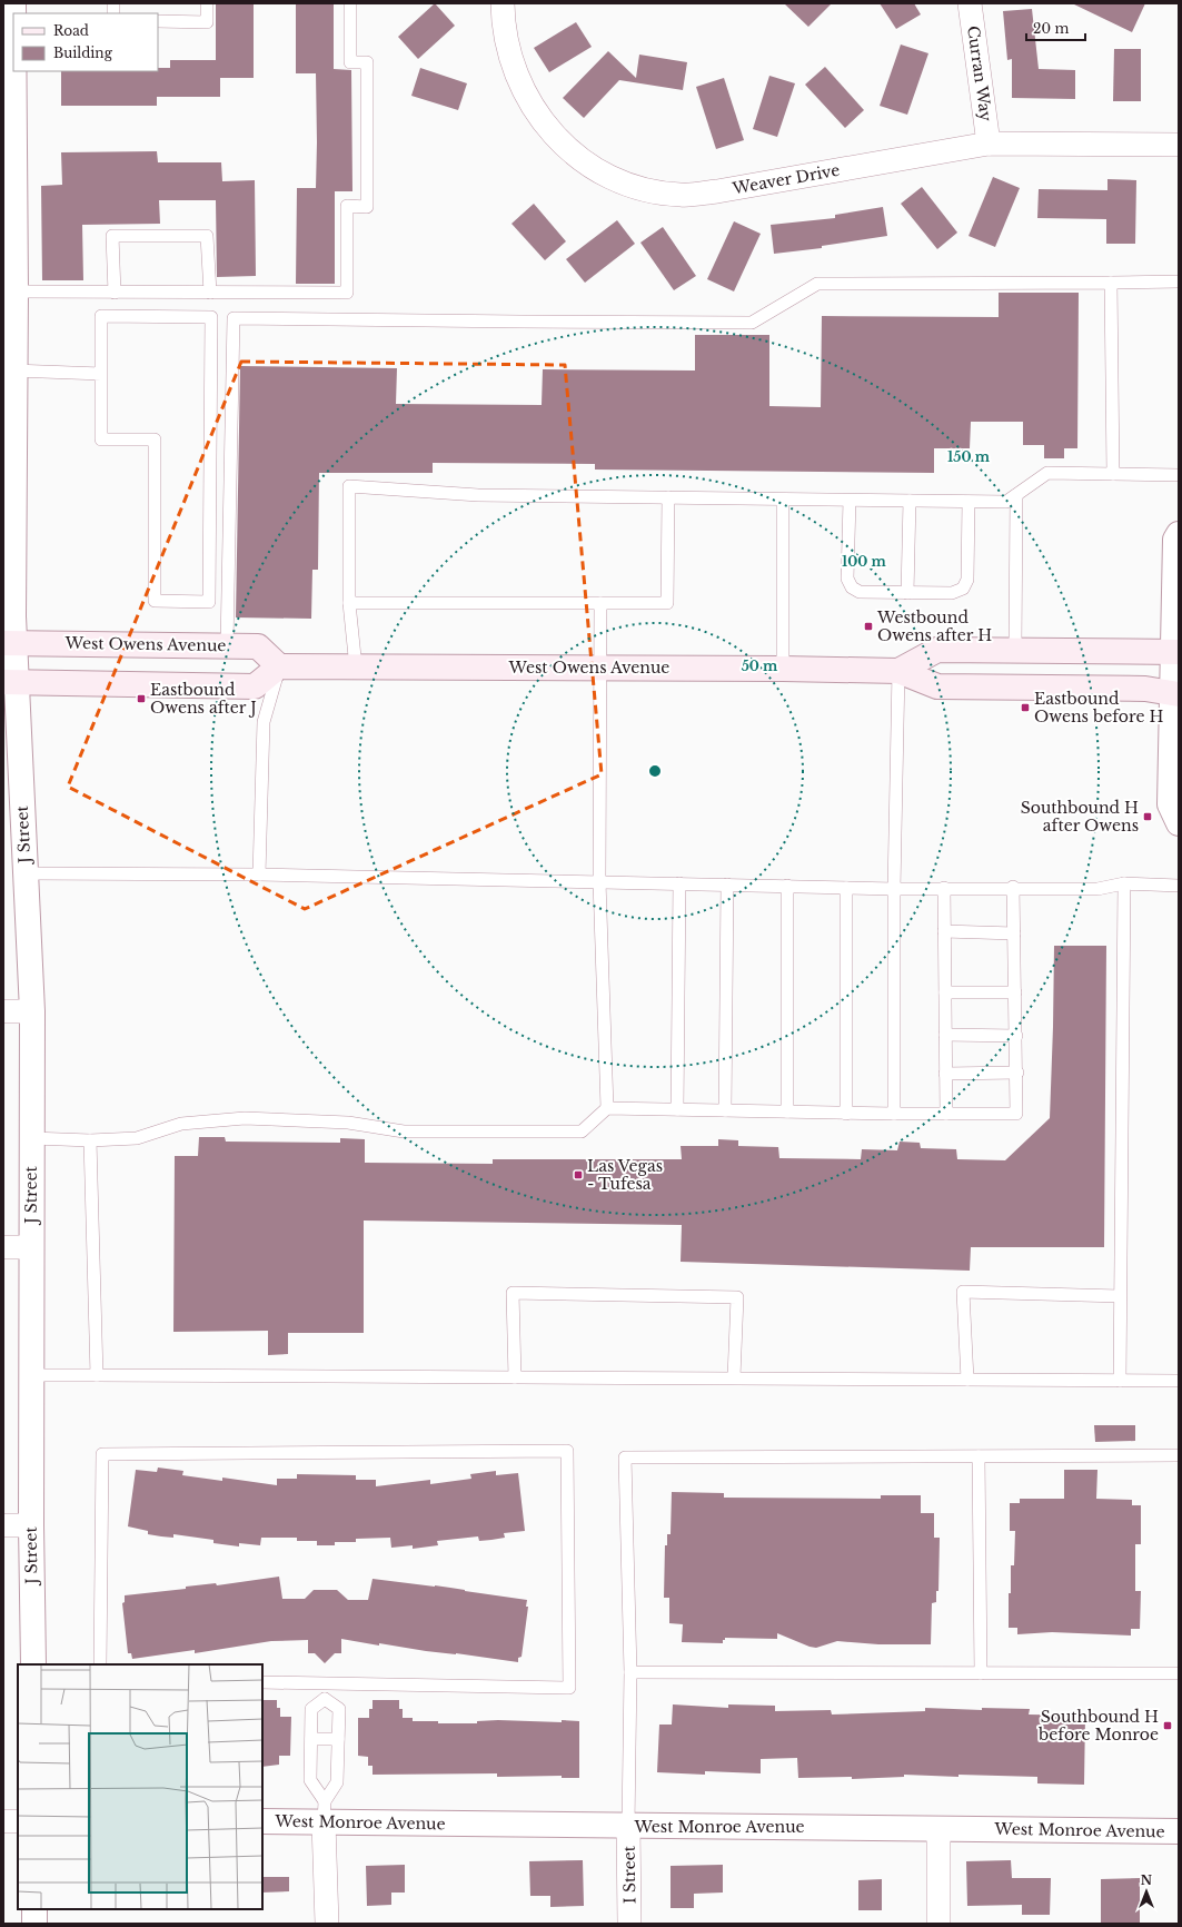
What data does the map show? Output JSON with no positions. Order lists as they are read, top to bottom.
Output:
{
  "streets": {
    "main road": ["West Owens Avenue"],
    "street": [
      "Curran Way",
      "Weaver Drive",
      "J Street",
      "West Monroe Avenue",
      "I Street"
    ]
  },
  "crossings": [
    ["Curran Way", "Weaver Drive"],
    ["West Owens Avenue", "J Street"],
    ["West Monroe Avenue", "I Street"]
  ],
  "places": {
    "transit": [
      "Westbound Owens after H",
      "Eastbound Owens after J",
      "Eastbound Owens before H",
      "Southbound H after Owens",
      "Las Vegas - Tufesa",
      "Southbound H before Monroe"
    ]
  },
  "legend": ["Road", "Building"],
  "scale_bar": "20 m",
  "north": "top",
  "rings": ["150 m", "100 m", "50 m"]
}
